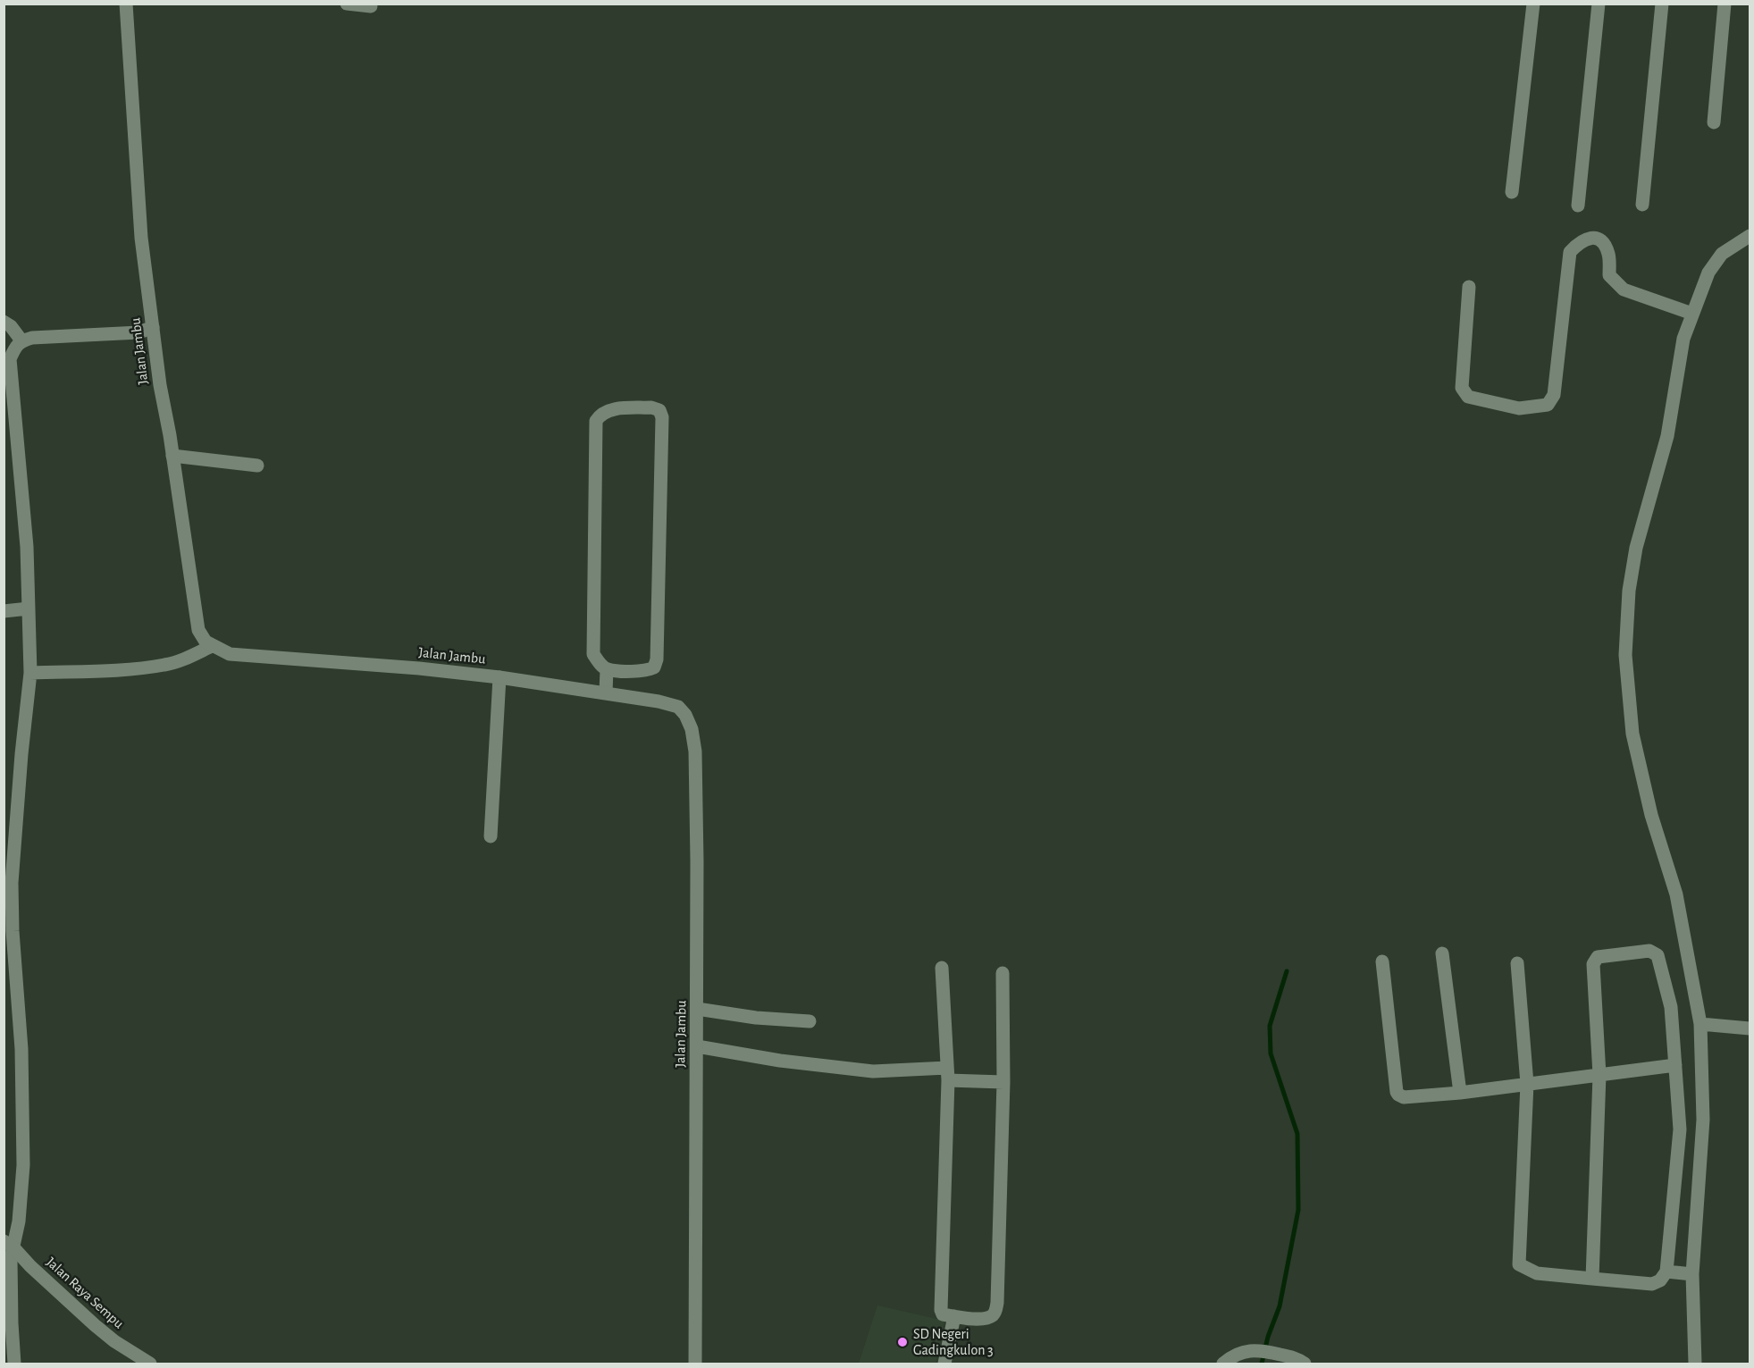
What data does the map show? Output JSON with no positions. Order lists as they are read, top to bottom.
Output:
{
  "streets": {
    "street": ["Jalan Jambu", "Jalan Raya Sempu"]
  },
  "places": ["SD Negeri Gadingkulon 3"]
}
